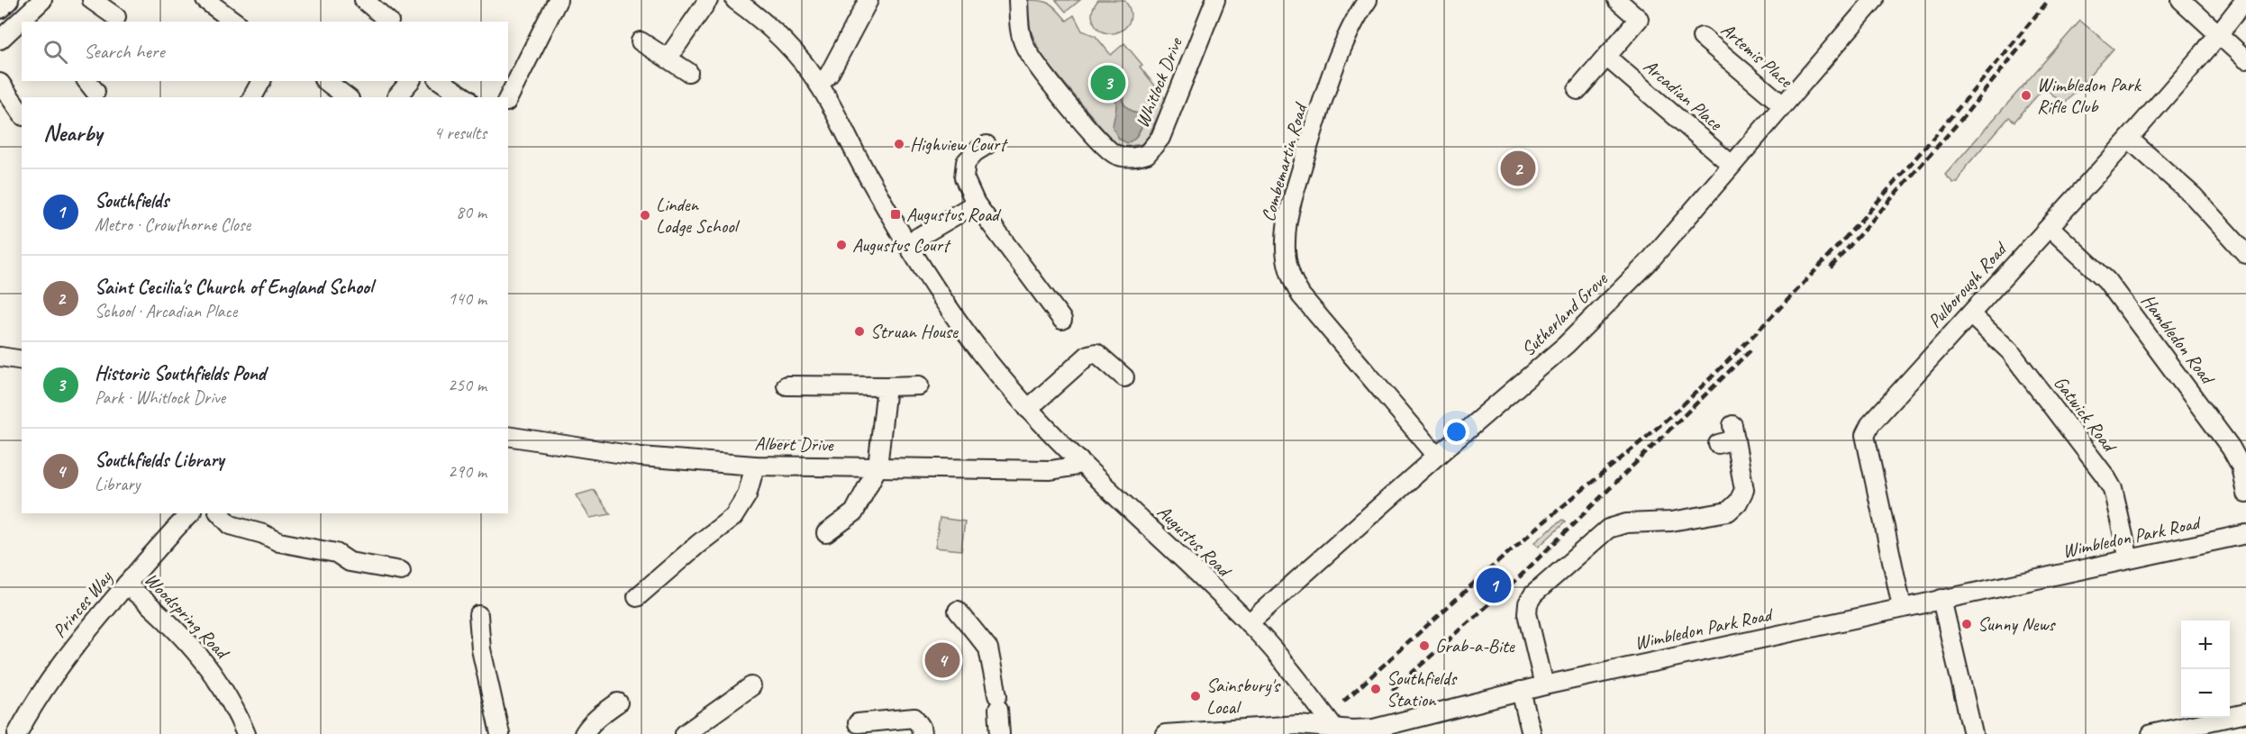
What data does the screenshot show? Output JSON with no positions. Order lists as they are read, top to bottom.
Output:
{
  "streets": {
    "street": [
      "Artemis Place",
      "Whitlock Drive",
      "Arcadian Place",
      "Combemartin Road",
      "Pulborough Road",
      "Sutherland Grove",
      "Hambledon Road",
      "Gatwick Road",
      "Albert Drive",
      "Wimbledon Park Road",
      "Augustus Road",
      "Princes Way",
      "Woodspring Road"
    ]
  },
  "crossings": [
    ["Artemis Place", "Sutherland Grove"],
    ["Arcadian Place", "Sutherland Grove"],
    ["Combemartin Road", "Sutherland Grove"],
    ["Pulborough Road", "Hambledon Road"],
    ["Pulborough Road", "Gatwick Road"],
    ["Pulborough Road", "Wimbledon Park Road"],
    ["Sutherland Grove", "Augustus Road"],
    ["Gatwick Road", "Wimbledon Park Road"],
    ["Albert Drive", "Augustus Road"],
    ["Wimbledon Park Road", "Augustus Road"],
    ["Princes Way", "Woodspring Road"]
  ],
  "places": {
    "other": [
      "Wimbledon Park Rifle Club",
      "Highview Court",
      "Linden Lodge School",
      "Augustus Court",
      "Struan House",
      "Sunny News",
      "Grab-a-Bite",
      "Southfields Station",
      "Sainsbury's Local"
    ],
    "transit": ["Augustus Road"]
  },
  "page": {
    "search": "Search here",
    "pins": [
      "3",
      "2",
      "1",
      "4"
    ],
    "heading": ["Nearby", "4 results"],
    "list": [
      {
        "mark": "1",
        "name": "Southfields",
        "note": "Metro · Crowthorne Close",
        "value": "80 m"
      },
      {
        "mark": "2",
        "name": "Saint Cecilia's Church of England School",
        "note": "School · Arcadian Place",
        "value": "140 m"
      },
      {
        "mark": "3",
        "name": "Historic Southfields Pond",
        "note": "Park · Whitlock Drive",
        "value": "250 m"
      },
      {
        "mark": "4",
        "name": "Southfields Library",
        "note": "Library",
        "value": "290 m"
      }
    ],
    "map_buttons": ["+", "−"]
  }
}
